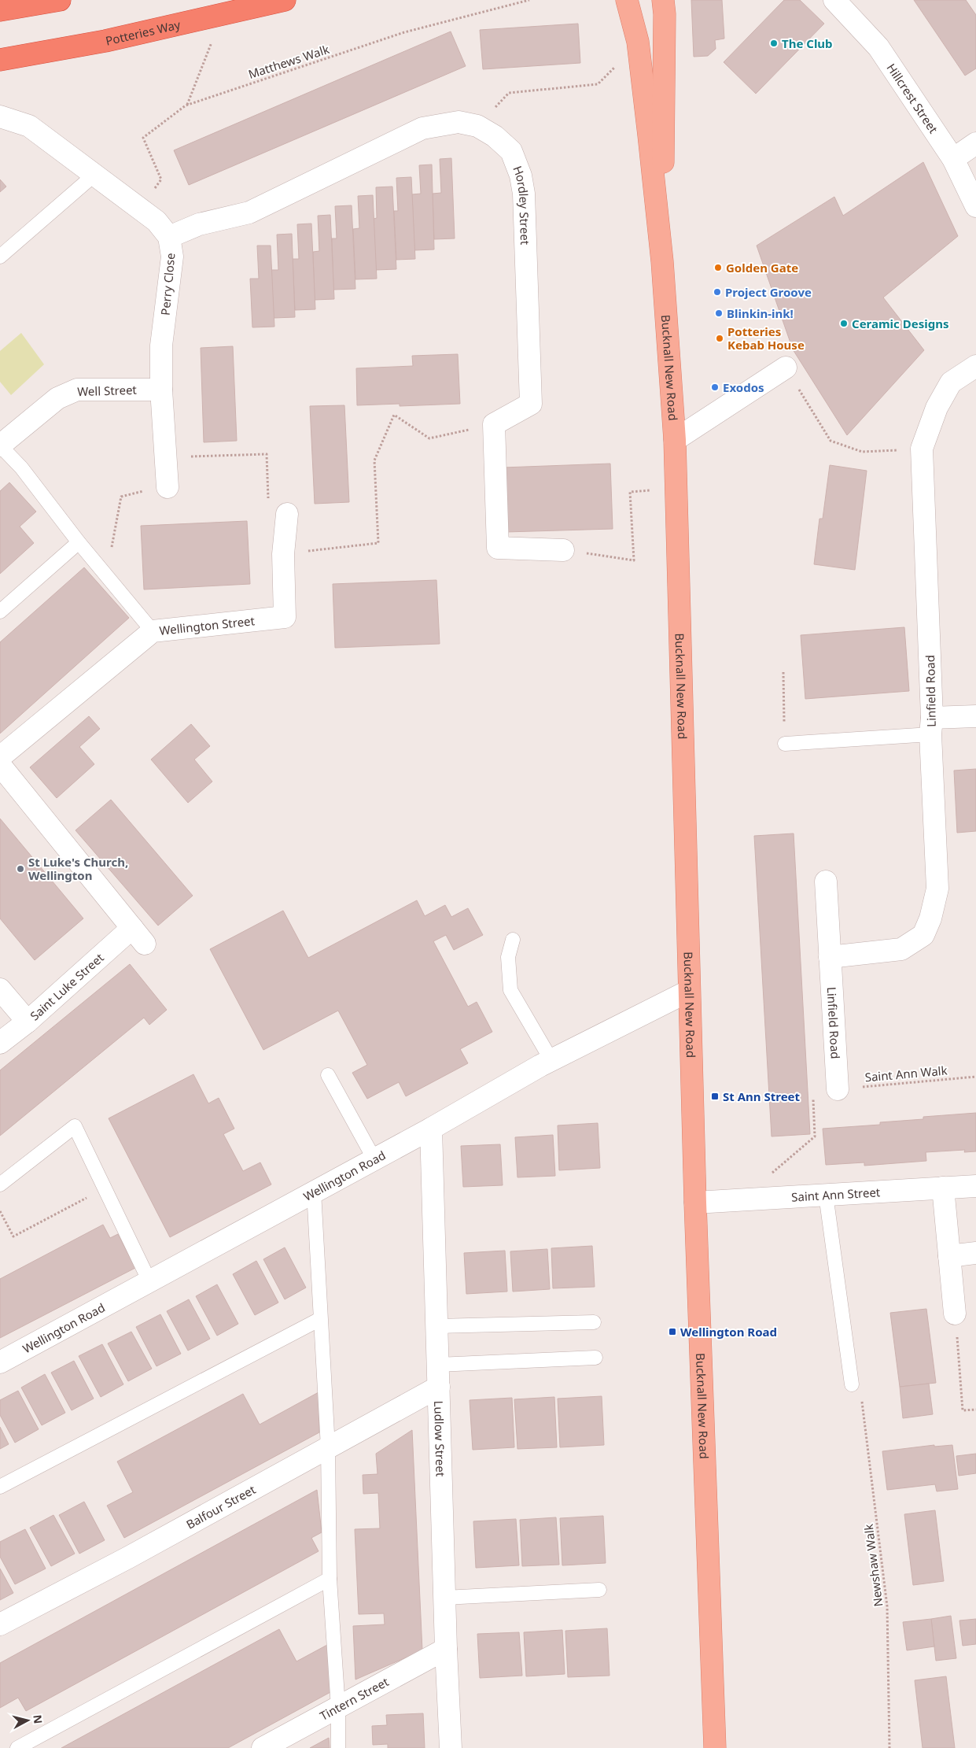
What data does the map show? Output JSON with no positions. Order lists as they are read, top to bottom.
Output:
{
  "streets": {
    "highway": ["Potteries Way"],
    "main road": ["Bucknall New Road"],
    "street": [
      "Hillcrest Street",
      "Hordley Street",
      "Perry Close",
      "Well Street",
      "Wellington Street",
      "Linfield Road",
      "Saint Luke Street",
      "Wellington Road",
      "Saint Ann Street",
      "Ludlow Street",
      "Balfour Street",
      "Tintern Street"
    ],
    "path": ["Matthews Walk", "Saint Ann Walk", "Newshaw Walk"]
  },
  "crossings": [
    ["Matthews Walk", "Perry Close"],
    ["Hordley Street", "Perry Close"],
    ["Perry Close", "Well Street"],
    ["Bucknall New Road", "Wellington Road"],
    ["Bucknall New Road", "Saint Ann Street"],
    ["Linfield Road", "Saint Ann Walk"],
    ["Saint Ann Walk", "Saint Ann Street"],
    ["Wellington Road", "Ludlow Street"],
    ["Ludlow Street", "Balfour Street"],
    ["Ludlow Street", "Tintern Street"]
  ],
  "places": {
    "other": [
      "The Club",
      "Golden Gate",
      "Project Groove",
      "Blinkin-ink!",
      "Ceramic Designs",
      "Potteries Kebab House",
      "Exodos",
      "St Luke's Church, Wellington"
    ],
    "transit": ["St Ann Street", "Wellington Road"]
  },
  "north": "right"
}
